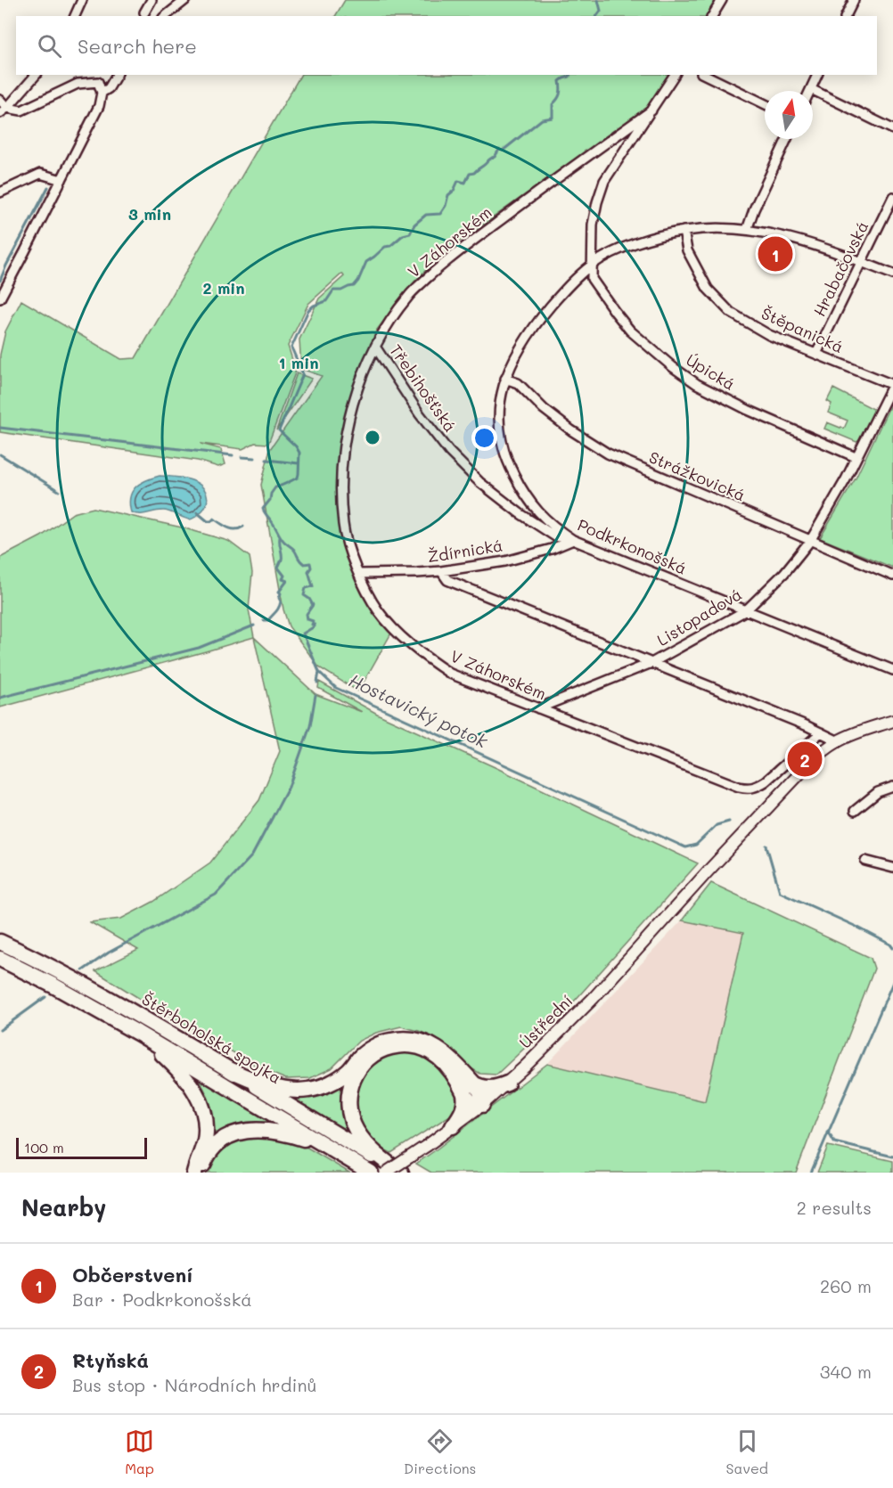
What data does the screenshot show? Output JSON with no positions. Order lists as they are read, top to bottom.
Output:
{
  "streets": {
    "highway": ["Štěrboholská spojka"],
    "street": [
      "V Záhorském",
      "Hrabačovská",
      "Štěpanická",
      "Úpická",
      "Třebihošťská",
      "Strážkovická",
      "Podkrkonošská",
      "Ždírnická",
      "Listopadová",
      "Ústřední"
    ]
  },
  "crossings": [
    ["V Záhorském", "Úpická"],
    ["V Záhorském", "Třebihošťská"],
    ["V Záhorském", "Podkrkonošská"],
    ["V Záhorském", "Ždírnická"],
    ["V Záhorském", "Listopadová"],
    ["Hrabačovská", "Štěpanická"],
    ["Hrabačovská", "Podkrkonošská"],
    ["Štěpanická", "Podkrkonošská"],
    ["Štěpanická", "Listopadová"],
    ["Úpická", "Podkrkonošská"],
    ["Úpická", "Listopadová"],
    ["Třebihošťská", "Podkrkonošská"],
    ["Třebihošťská", "Ždírnická"],
    ["Strážkovická", "Podkrkonošská"],
    ["Strážkovická", "Listopadová"],
    ["Podkrkonošská", "Ždírnická"],
    ["Podkrkonošská", "Listopadová"]
  ],
  "water": ["Hostavický potok"],
  "scale_bar": "100 m",
  "north": "top",
  "page": {
    "search": "Search here",
    "pins": ["1", "2"],
    "scale": "100 m",
    "heading": ["Nearby", "2 results"],
    "list": [
      {
        "mark": "1",
        "name": "Občerstvení",
        "note": "Bar · Podkrkonošská",
        "value": "260 m"
      },
      {
        "mark": "2",
        "name": "Rtyňská",
        "note": "Bus stop · Národních hrdinů",
        "value": "340 m"
      }
    ],
    "nav": ["Map", "Directions", "Saved"]
  },
  "rings": ["3 min", "2 min", "1 min"]
}
